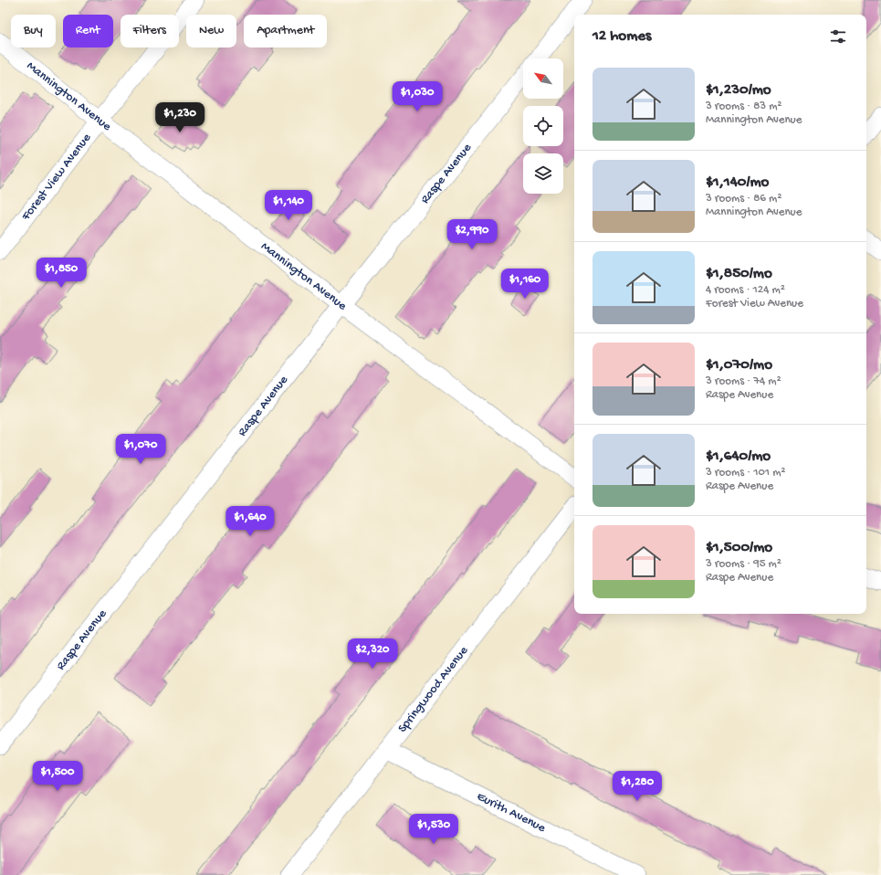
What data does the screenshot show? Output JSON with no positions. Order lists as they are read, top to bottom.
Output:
{
  "streets": {
    "street": [
      "Mannington Avenue",
      "Raspe Avenue",
      "Forest View Avenue",
      "Springwood Avenue",
      "Eurith Avenue"
    ]
  },
  "crossings": [
    ["Mannington Avenue", "Raspe Avenue"],
    ["Mannington Avenue", "Forest View Avenue"],
    ["Springwood Avenue", "Eurith Avenue"]
  ],
  "north": "top left",
  "page": {
    "chip": [
      "Buy",
      "Rent",
      "Filters",
      "New",
      "Apartment"
    ],
    "heading": "12 homes",
    "list": [
      {
        "name": "$1,230/mo",
        "note": "3 rooms · 83 m² · Mannington Avenue"
      },
      {
        "name": "$1,140/mo",
        "note": "3 rooms · 86 m² · Mannington Avenue"
      },
      {
        "name": "$1,850/mo",
        "note": "4 rooms · 124 m² · Forest View Avenue"
      },
      {
        "name": "$1,070/mo",
        "note": "3 rooms · 74 m² · Raspe Avenue"
      },
      {
        "name": "$1,640/mo",
        "note": "3 rooms · 101 m² · Raspe Avenue"
      },
      {
        "name": "$1,500/mo",
        "note": "3 rooms · 95 m² · Raspe Avenue"
      }
    ],
    "price": [
      "$1,030",
      "$1,230",
      "$1,140",
      "$2,990",
      "$1,850",
      "$1,160",
      "$1,070",
      "$1,640",
      "$2,320",
      "$1,500",
      "$1,280",
      "$1,530"
    ]
  }
}
